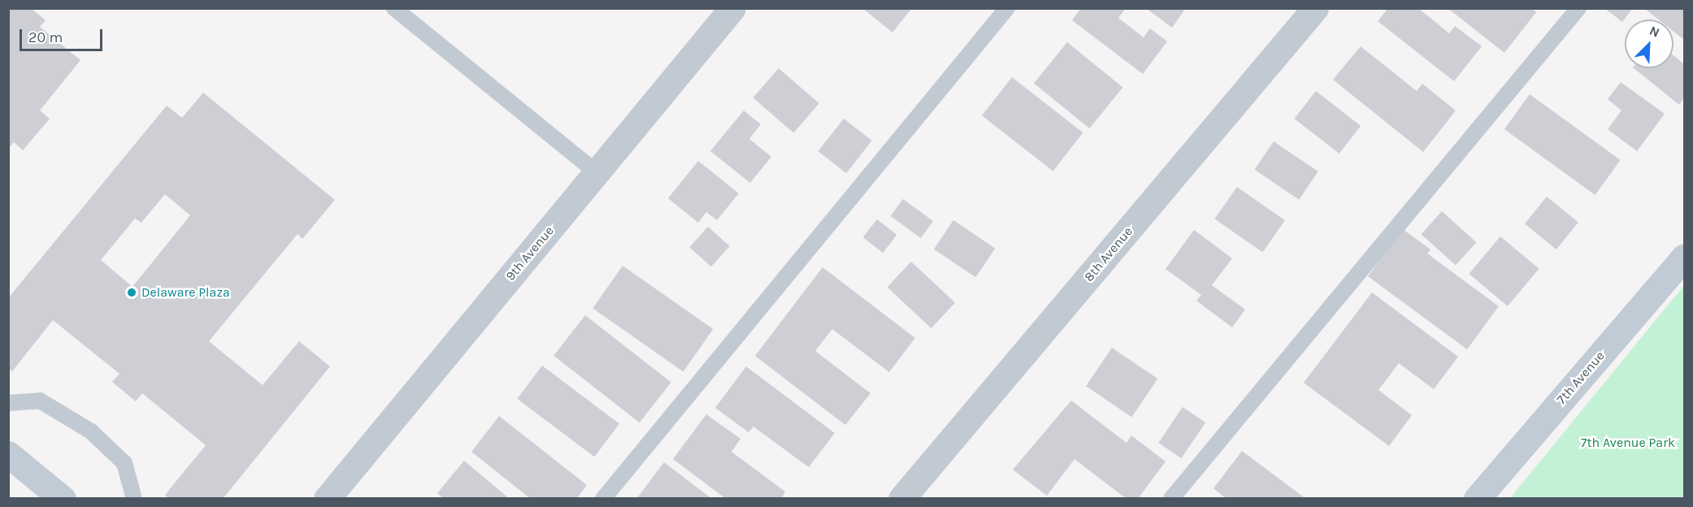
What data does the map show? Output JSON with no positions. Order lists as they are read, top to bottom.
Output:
{
  "streets": {
    "street": ["9th Avenue", "8th Avenue", "7th Avenue"]
  },
  "parks": ["7th Avenue Park"],
  "places": ["Delaware Plaza"],
  "scale_bar": "20 m",
  "north": "top right"
}
